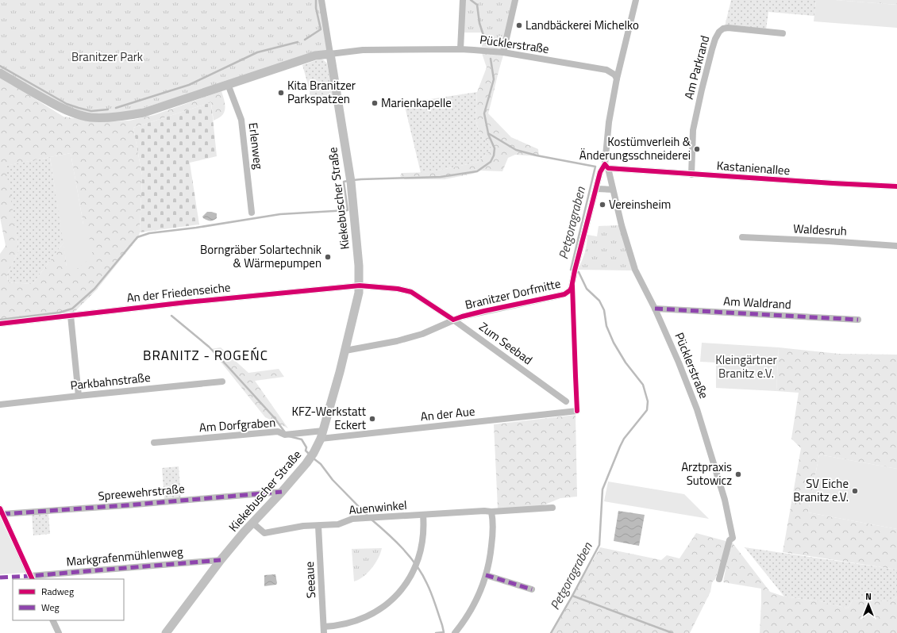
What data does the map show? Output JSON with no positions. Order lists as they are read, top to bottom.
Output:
{
  "streets": {
    "street": [
      "Pücklerstraße",
      "Am Parkrand",
      "Erlenweg",
      "Kastanienallee",
      "Kiekebuscher Straße",
      "Waldesruh",
      "An der Friedenseiche",
      "Branitzer Dorfmitte",
      "Am Waldrand",
      "Zum Seebad",
      "Parkbahnstraße",
      "An der Aue",
      "Am Dorfgraben",
      "Spreewehrstraße",
      "Auenwinkel",
      "Markgrafenmühlenweg",
      "Seeaue"
    ]
  },
  "crossings": [
    ["Pücklerstraße", "Kastanienallee"],
    ["Pücklerstraße", "Kiekebuscher Straße"],
    ["Pücklerstraße", "Branitzer Dorfmitte"],
    ["Pücklerstraße", "Am Waldrand"],
    ["Am Parkrand", "Kastanienallee"],
    ["Kastanienallee", "Branitzer Dorfmitte"],
    ["Kiekebuscher Straße", "An der Friedenseiche"],
    ["Kiekebuscher Straße", "Branitzer Dorfmitte"],
    ["Kiekebuscher Straße", "Zum Seebad"],
    ["Kiekebuscher Straße", "An der Aue"],
    ["Kiekebuscher Straße", "Am Dorfgraben"],
    ["Kiekebuscher Straße", "Spreewehrstraße"],
    ["Kiekebuscher Straße", "Auenwinkel"],
    ["Kiekebuscher Straße", "Markgrafenmühlenweg"],
    ["An der Friedenseiche", "Zum Seebad"],
    ["Branitzer Dorfmitte", "Zum Seebad"],
    ["An der Aue", "Am Dorfgraben"],
    ["Auenwinkel", "Seeaue"]
  ],
  "districts": ["BRANITZ - ROGEŃC"],
  "water": ["Petgoragraben"],
  "parks": ["Branitzer Park", "Kleingärtner Branitz e.V."],
  "places": [
    "Landbäckerei Michelko",
    "Kita Branitzer Parkspatzen",
    "Marienkapelle",
    "Kostümverleih & Änderungsschneiderei",
    "Vereinsheim",
    "Borngräber Solartechnik & Wärmepumpen",
    "KFZ-Werkstatt Eckert",
    "Arztpraxis Sutowicz",
    "SV Eiche Branitz e.V."
  ],
  "legend": ["Radweg", "Weg"],
  "north": "top"
}
